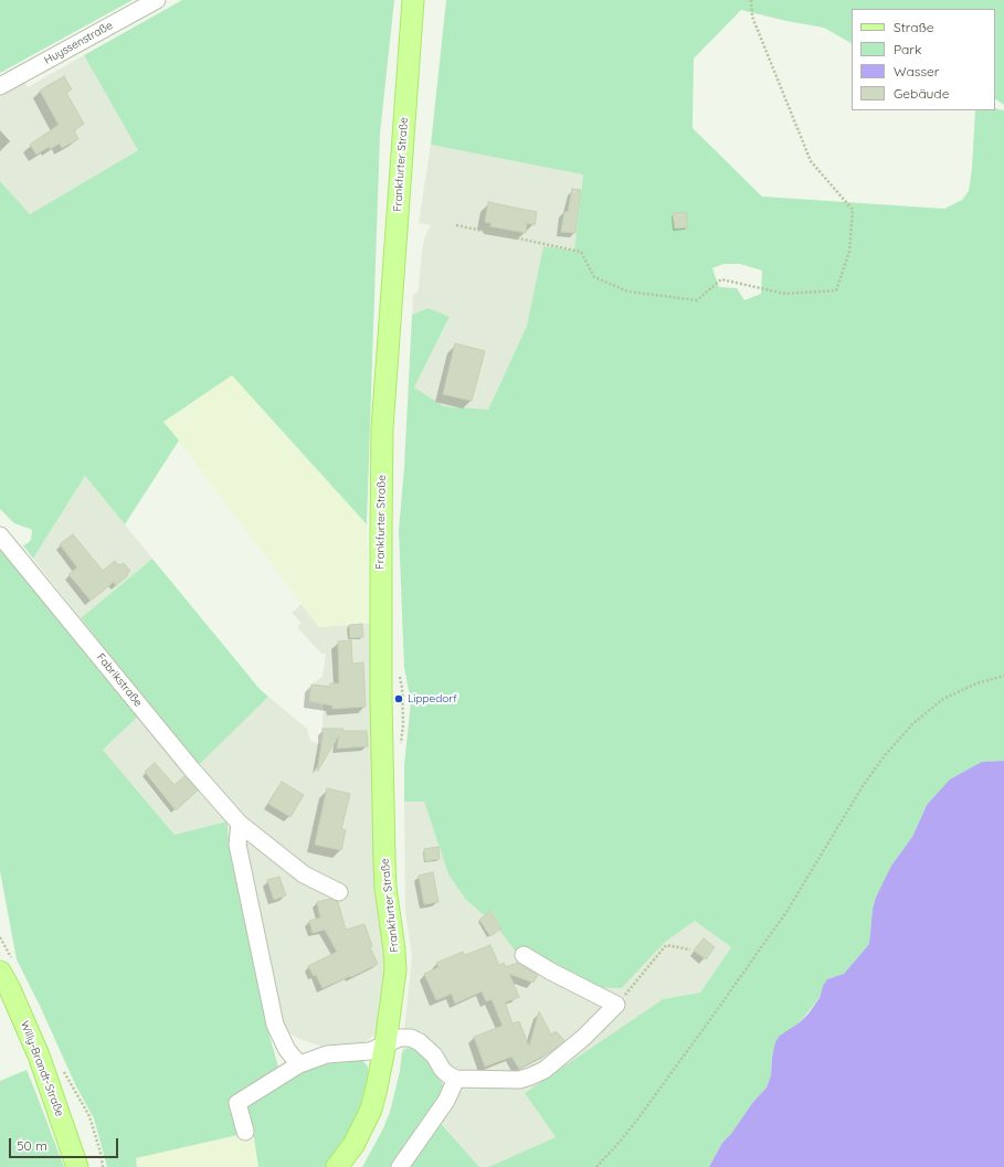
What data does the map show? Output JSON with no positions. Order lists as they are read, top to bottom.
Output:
{
  "streets": {
    "main road": ["Frankfurter Straße", "Willy-Brandt-Straße"],
    "street": ["Huyssenstraße", "Fabrikstraße"]
  },
  "places": ["Lippedorf"],
  "legend": [
    "Straße",
    "Park",
    "Wasser",
    "Gebäude"
  ],
  "scale_bar": "50 m"
}
